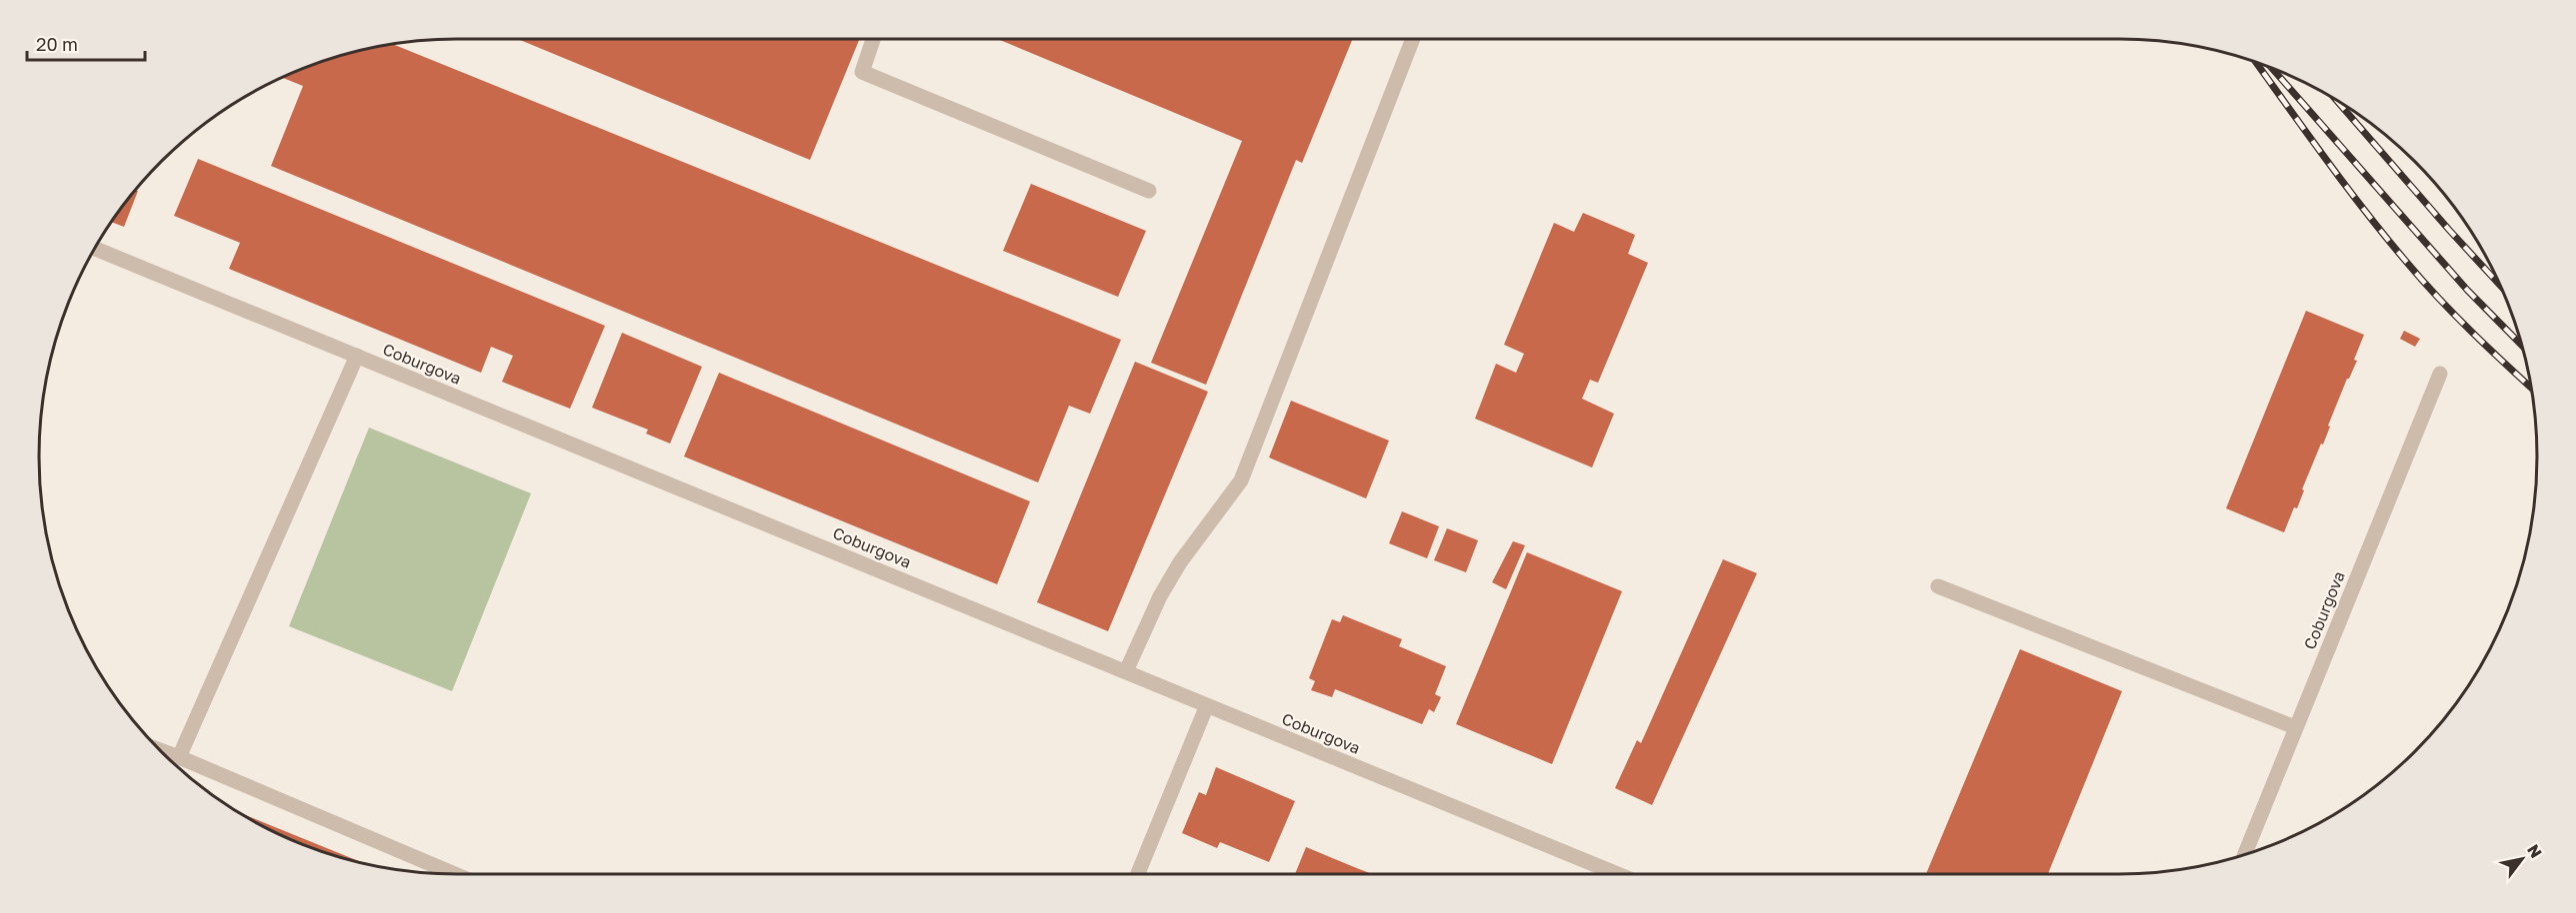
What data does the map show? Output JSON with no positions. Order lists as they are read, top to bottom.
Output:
{
  "streets": {
    "street": ["Coburgova"]
  },
  "scale_bar": "20 m",
  "north": "top right"
}
